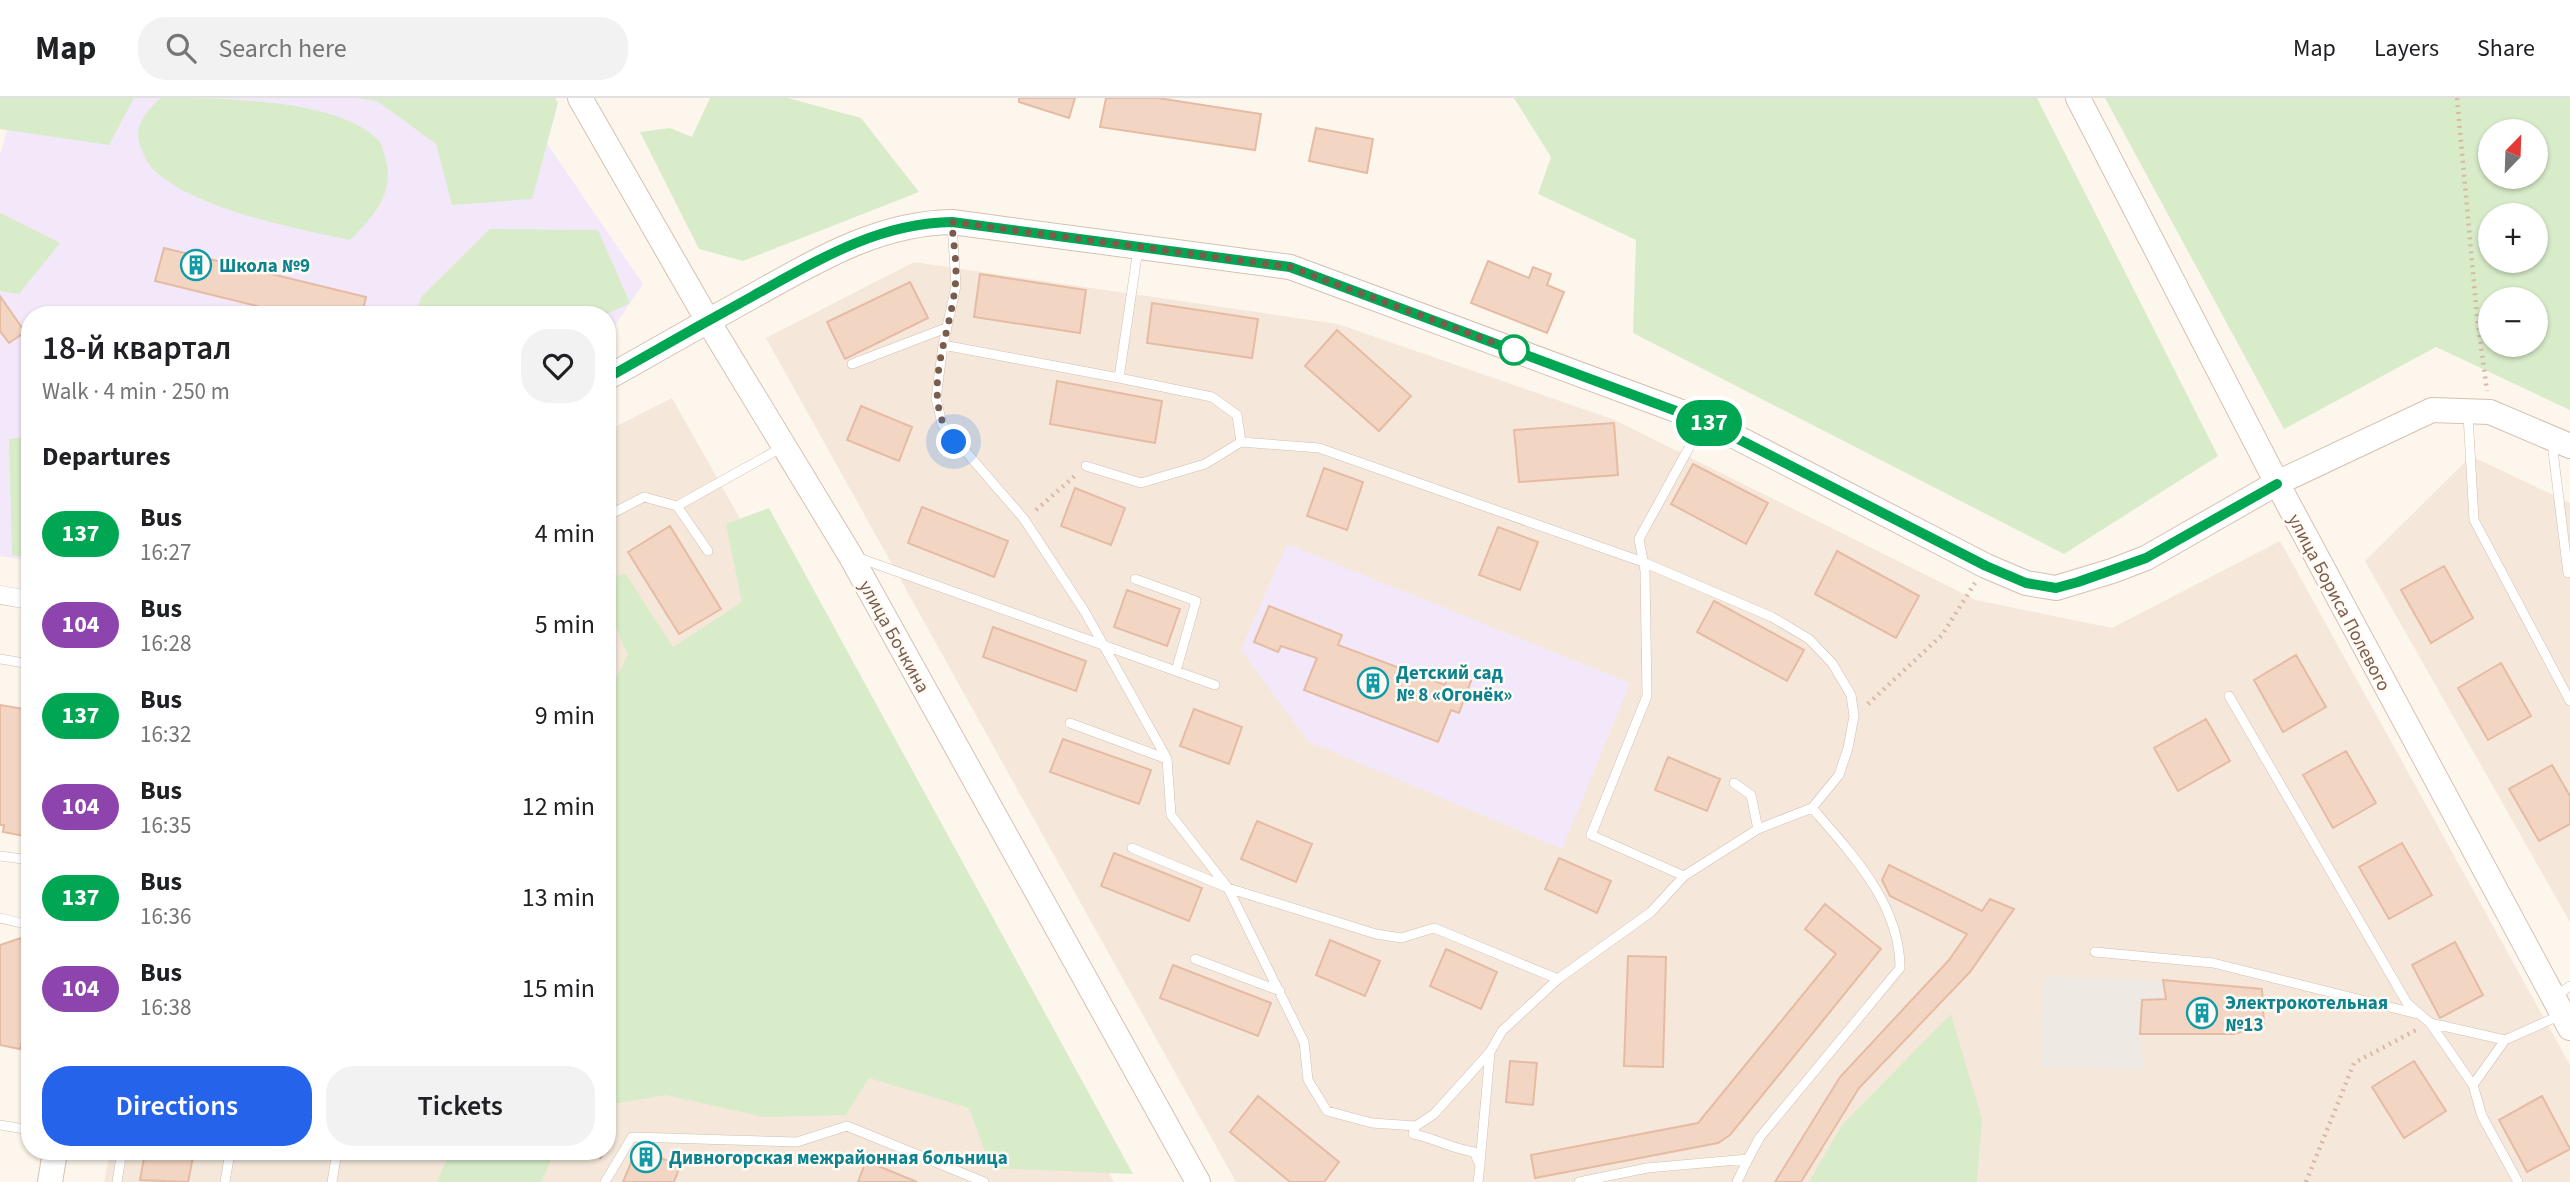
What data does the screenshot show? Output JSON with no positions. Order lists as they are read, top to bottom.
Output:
{
  "streets": {
    "main road": ["улица Бориса Полевого", "улица Бочкина"]
  },
  "places": {
    "building": [
      "Школа №9",
      "Детский сад № 8 «Огонёк»",
      "Электрокотельная №13",
      "Дивногорская межрайонная больница"
    ]
  },
  "lines": ["bus line 137"],
  "north": "top right",
  "page": {
    "header": "Map",
    "search": "Search here",
    "nav": ["Map", "Layers", "Share"],
    "on_map": "137",
    "map_buttons": ["+", "−"],
    "heading": [
      ["18-й квартал", "Walk · 4 min · 250 m"],
      "Departures"
    ],
    "list": [
      {
        "mark": "137",
        "name": "Bus",
        "note": "16:27",
        "value": "4 min"
      },
      {
        "mark": "104",
        "name": "Bus",
        "note": "16:28",
        "value": "5 min"
      },
      {
        "mark": "137",
        "name": "Bus",
        "note": "16:32",
        "value": "9 min"
      },
      {
        "mark": "104",
        "name": "Bus",
        "note": "16:35",
        "value": "12 min"
      },
      {
        "mark": "137",
        "name": "Bus",
        "note": "16:36",
        "value": "13 min"
      },
      {
        "mark": "104",
        "name": "Bus",
        "note": "16:38",
        "value": "15 min"
      }
    ],
    "buttons": ["Directions", "Tickets"]
  }
}
